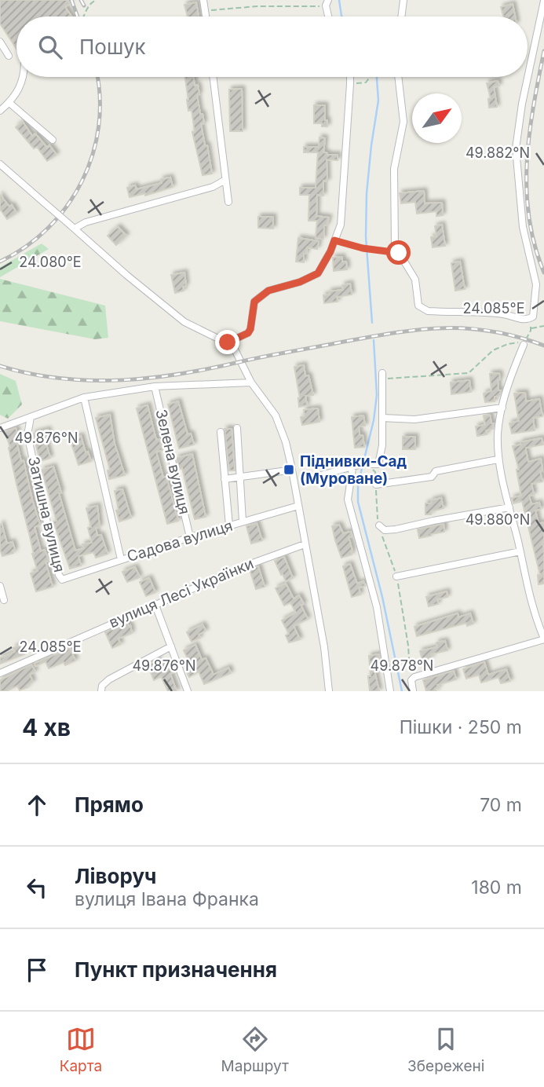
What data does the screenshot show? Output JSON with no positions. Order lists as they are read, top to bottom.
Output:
{
  "streets": {
    "street": [
      "Зелена вулиця",
      "Затишна вулиця",
      "Садова вулиця",
      "вулиця Лесі Українки"
    ]
  },
  "crossings": [
    ["Зелена вулиця", "Садова вулиця"],
    ["Затишна вулиця", "Садова вулиця"]
  ],
  "places": {
    "transit": ["Піднивки-Сад (Муроване)"]
  },
  "north": "top right",
  "page": {
    "search": "Пошук",
    "heading": ["4 хв", "Пішки · 250 m"],
    "list": [
      ["Прямо", "70 m"],
      ["Ліворуч", "вулиця Івана Франка", "180 m"],
      "Пункт призначення"
    ],
    "nav": ["Карта", "Маршрут", "Збережені"]
  },
  "coordinates": [
    "49.882°N",
    "24.080°E",
    "24.085°E",
    "49.876°N",
    "49.880°N",
    "49.878°N"
  ]
}
